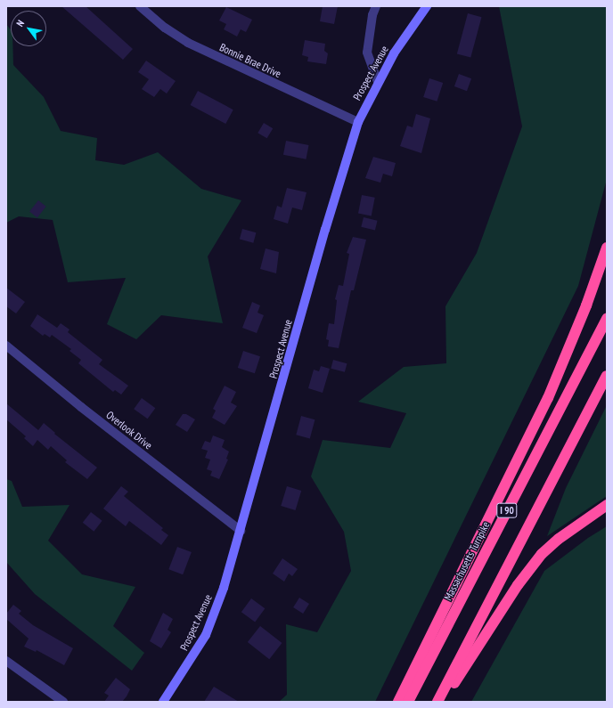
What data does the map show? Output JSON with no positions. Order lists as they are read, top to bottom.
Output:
{
  "streets": {
    "highway": ["I 90", "Massachusetts Turnpike"],
    "street": ["Bonnie Brae Drive", "Prospect Avenue", "Overlook Drive"]
  },
  "crossings": [
    ["Bonnie Brae Drive", "Prospect Avenue"],
    ["Prospect Avenue", "Overlook Drive"]
  ],
  "north": "top left"
}
